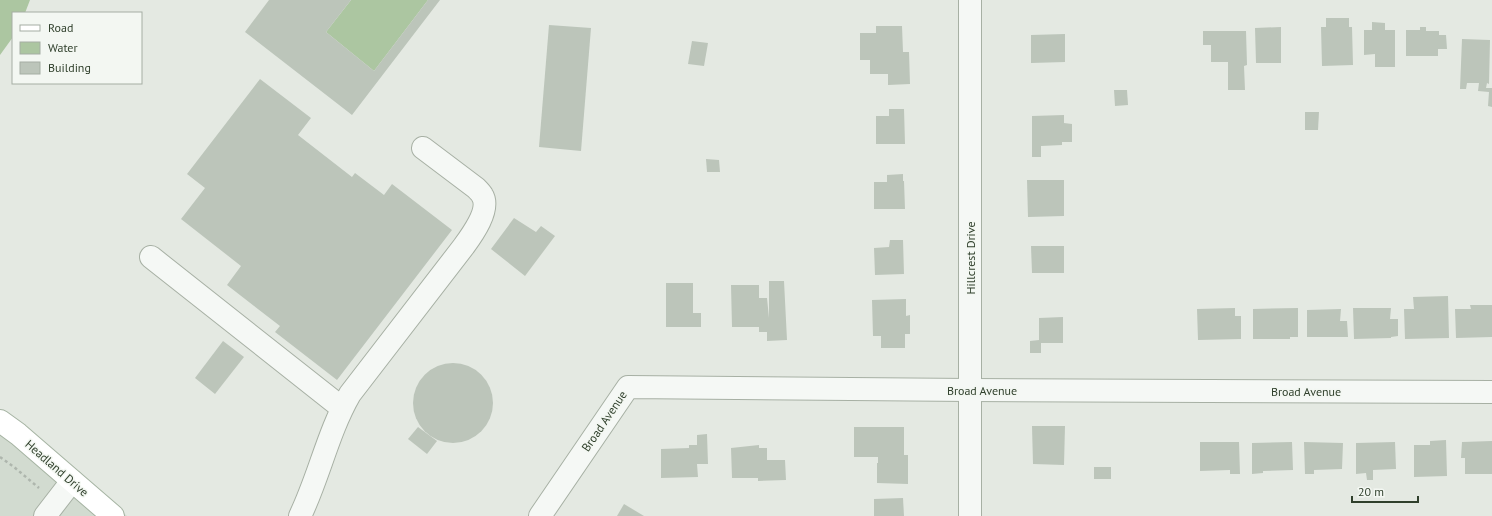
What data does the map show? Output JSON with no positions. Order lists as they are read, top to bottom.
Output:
{
  "streets": {
    "main road": ["Headland Drive"],
    "street": ["Hillcrest Drive", "Broad Avenue"]
  },
  "crossings": [
    ["Hillcrest Drive", "Broad Avenue"]
  ],
  "legend": ["Road", "Water", "Building"],
  "scale_bar": "20 m"
}
